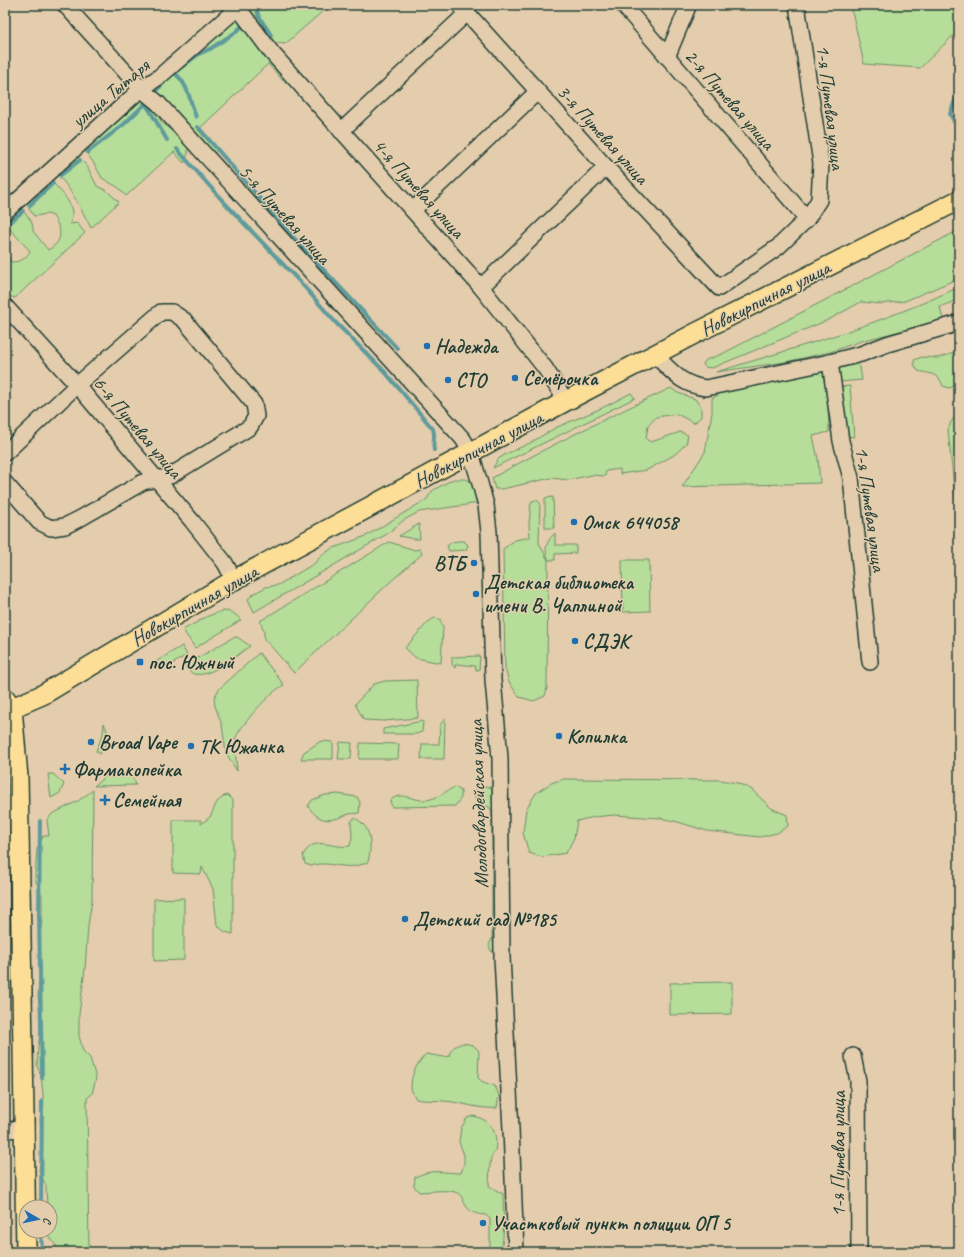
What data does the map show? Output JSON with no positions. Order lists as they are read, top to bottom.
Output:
{
  "streets": {
    "main road": ["Новокирпичная улица"],
    "street": [
      "улица Тытаря",
      "2-я Путевая улица",
      "1-я Путевая улица",
      "3-я Путевая улица",
      "4-я Путевая улица",
      "5-я Путевая улица",
      "6-я Путевая улица",
      "Молодогвардейская улица"
    ]
  },
  "crossings": [
    ["улица Тытаря", "4-я Путевая улица"],
    ["улица Тытаря", "5-я Путевая улица"],
    ["2-я Путевая улица", "1-я Путевая улица"],
    ["1-я Путевая улица", "3-я Путевая улица"],
    ["4-я Путевая улица", "Новокирпичная улица"],
    ["5-я Путевая улица", "Новокирпичная улица"],
    ["5-я Путевая улица", "Молодогвардейская улица"],
    ["Новокирпичная улица", "6-я Путевая улица"],
    ["Новокирпичная улица", "Молодогвардейская улица"]
  ],
  "places": {
    "other": [
      "Надежда",
      "Семёрочка",
      "СТО",
      "Омск 644058",
      "ВТБ",
      "Детская библиотека имени В. Чаплиной",
      "СДЭК",
      "Копилка",
      "Broad Vape",
      "ТК Южанка",
      "Детский сад №185",
      "Участковый пункт полиции ОП 5"
    ],
    "transit": ["пос. Южный"],
    "health": ["Фармакопейка", "Семейная"]
  },
  "north": "right"
}
